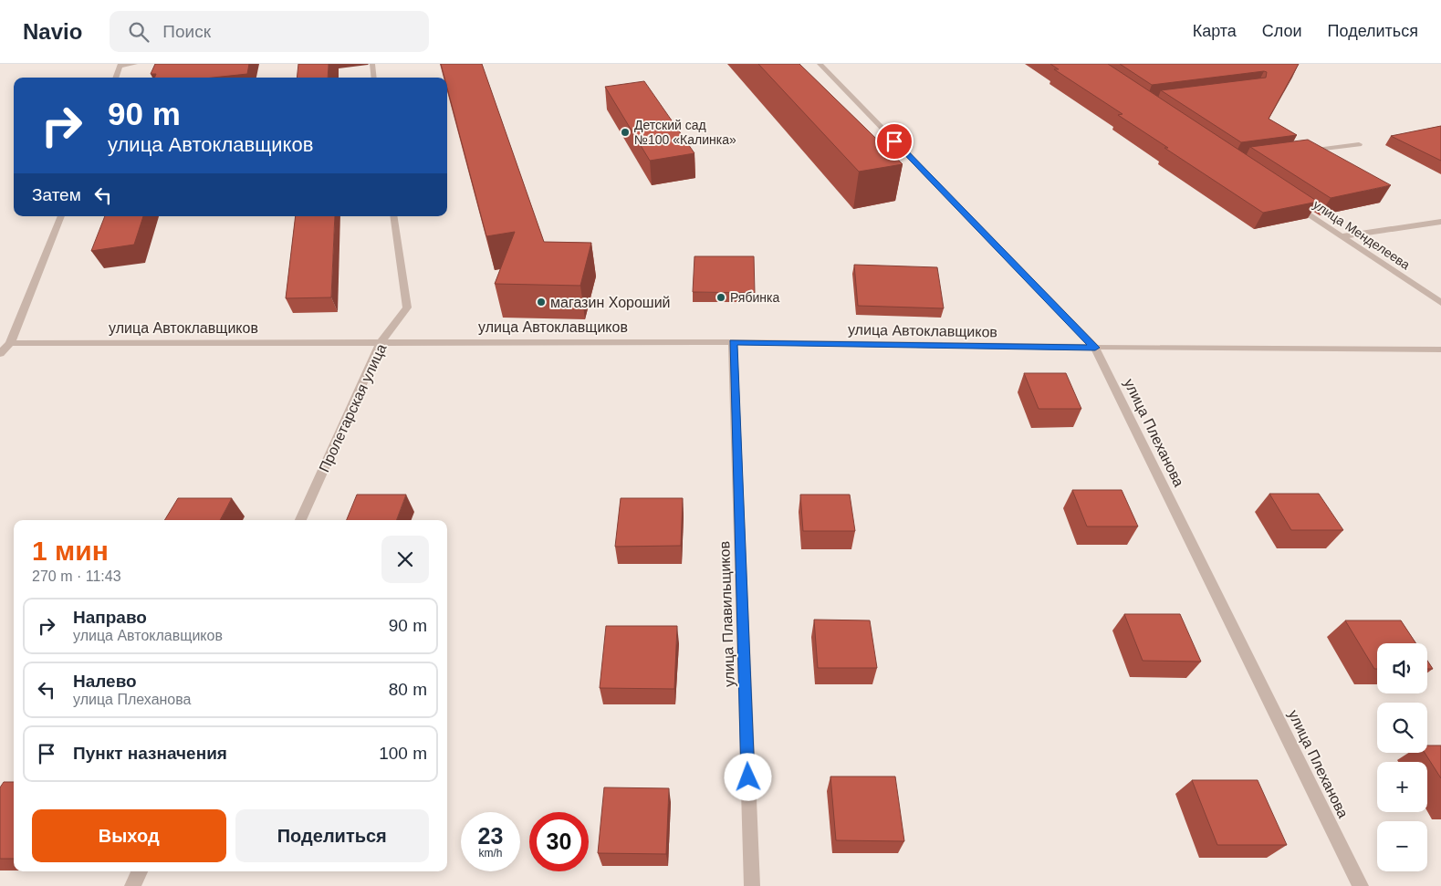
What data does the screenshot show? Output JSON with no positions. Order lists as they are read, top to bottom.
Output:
{
  "streets": {
    "street": [
      "улица Менделеева",
      "улица Автоклавщиков",
      "Пролетарская улица",
      "улица Плеханова",
      "улица Плавильщиков"
    ]
  },
  "crossings": [
    ["улица Автоклавщиков", "Пролетарская улица"],
    ["улица Автоклавщиков", "улица Плеханова"],
    ["улица Автоклавщиков", "улица Плавильщиков"]
  ],
  "places": ["Детский сад №100 «Калинка»", "Рябинка", "магазин Хороший"],
  "page": {
    "header": "Navio",
    "search": "Поиск",
    "nav": ["Карта", "Слои", "Поделиться"],
    "turn": ["90 m", "улица Автоклавщиков"],
    "then": "Затем",
    "heading": ["1 мин", "270 m · 11:43"],
    "list": [
      {
        "name": "Направо",
        "note": "улица Автоклавщиков",
        "value": "90 m"
      },
      {
        "name": "Налево",
        "note": "улица Плеханова",
        "value": "80 m"
      },
      {
        "name": "Пункт назначения",
        "value": "100 m"
      }
    ],
    "map_buttons": ["+", "−"],
    "buttons": ["Выход", "Поделиться"],
    "speed": "23 km/h",
    "limit": "30"
  }
}
